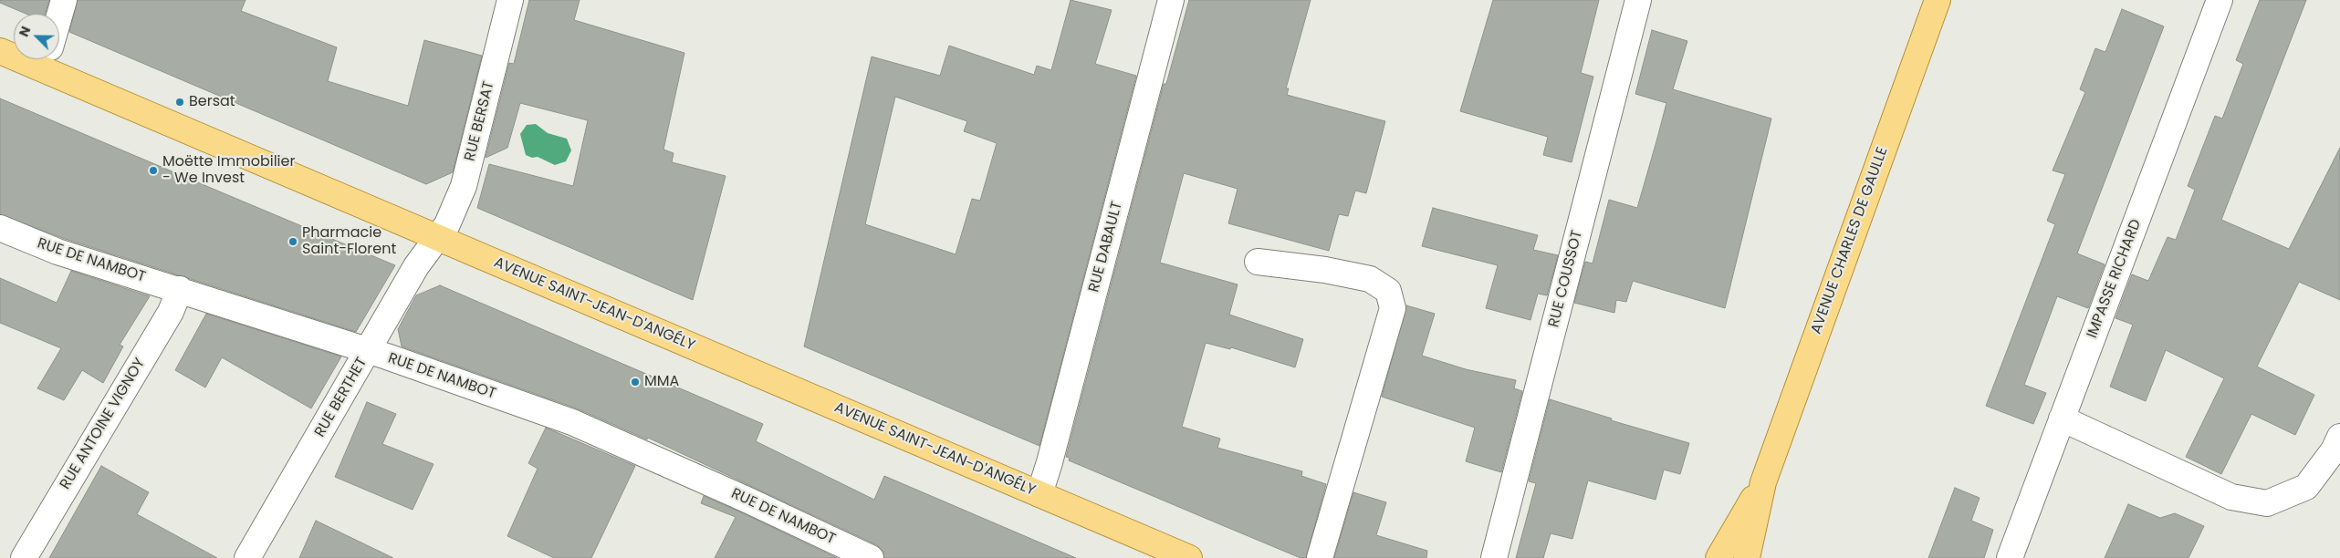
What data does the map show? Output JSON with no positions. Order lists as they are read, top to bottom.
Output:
{
  "streets": {
    "main road": ["AVENUE CHARLES DE GAULLE", "AVENUE SAINT-JEAN-D'ANGÉLY"],
    "street": [
      "RUE BERSAT",
      "RUE DABAULT",
      "RUE DE NAMBOT",
      "RUE COUSSOT",
      "IMPASSE RICHARD",
      "RUE BERTHET",
      "RUE ANTOINE VIGNOY"
    ]
  },
  "crossings": [
    ["RUE BERSAT", "AVENUE SAINT-JEAN-D'ANGÉLY"],
    ["RUE BERSAT", "RUE BERTHET"],
    ["RUE DABAULT", "AVENUE SAINT-JEAN-D'ANGÉLY"],
    ["RUE DE NAMBOT", "RUE BERTHET"],
    ["RUE DE NAMBOT", "RUE ANTOINE VIGNOY"],
    ["AVENUE SAINT-JEAN-D'ANGÉLY", "RUE BERTHET"]
  ],
  "places": [
    "Bersat",
    "Moëtte Immobilier - We Invest",
    "Pharmacie Saint-Florent",
    "MMA"
  ],
  "north": "top left"
}
